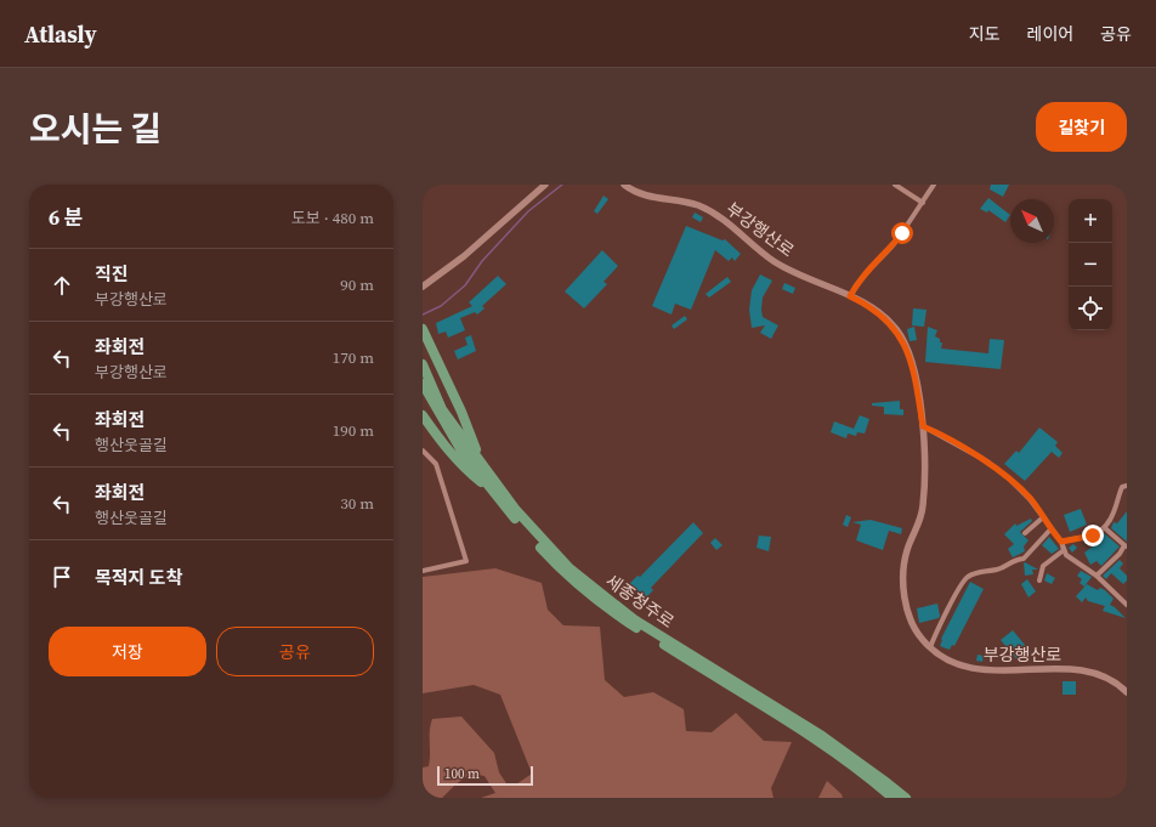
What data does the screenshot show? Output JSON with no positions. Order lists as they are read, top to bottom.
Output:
{
  "streets": {
    "highway": ["세종청주로"],
    "street": ["부강행산로"]
  },
  "scale_bar": "100 m",
  "north": "top left",
  "page": {
    "header": "Atlasly",
    "nav": ["지도", "레이어", "공유"],
    "title": "오시는 길",
    "buttons": [
      "길찾기",
      ["저장", "공유"]
    ],
    "heading": ["6 분", "도보 · 480 m"],
    "map_buttons": ["+", "−"],
    "list": [
      ["직진", "부강행산로", "90 m"],
      ["좌회전", "부강행산로", "170 m"],
      ["좌회전", "행산웃골길", "190 m"],
      ["좌회전", "행산웃골길", "30 m"],
      "목적지 도착"
    ],
    "scale": "100 m"
  }
}
